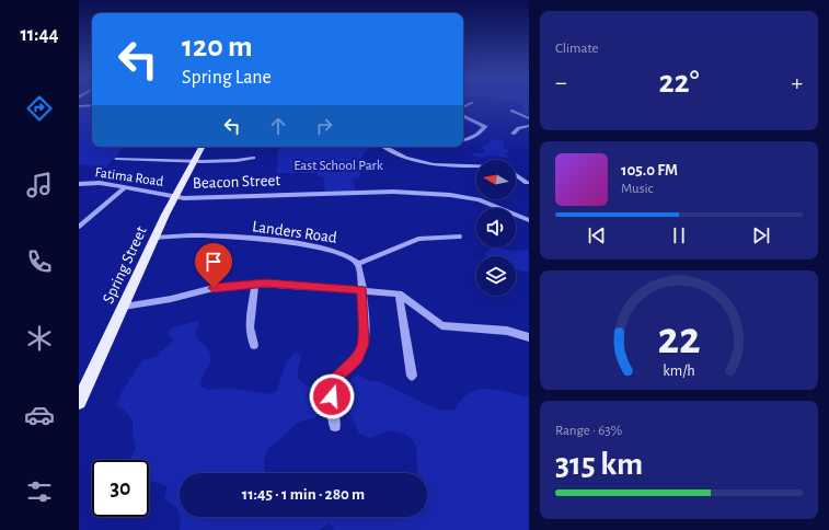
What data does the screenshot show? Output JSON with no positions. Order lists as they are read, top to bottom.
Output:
{
  "streets": {
    "main road": ["Spring Street"],
    "street": ["Fatima Road", "Beacon Street", "Landers Road"]
  },
  "crossings": [
    ["Fatima Road", "Beacon Street"],
    ["Fatima Road", "Spring Street"],
    ["Beacon Street", "Spring Street"],
    ["Landers Road", "Spring Street"]
  ],
  "parks": ["East School Park"],
  "north": "left",
  "page": {
    "tabs": "11:44",
    "tile": [
      "Climate",
      ["Range · 63%", "315 km"]
    ],
    "turn": ["120 m", "Spring Lane"],
    "heat": ["−", "22°", "+"],
    "song": ["105.0 FM", "Music"],
    "limit": "30",
    "trip": "11:45 · 1 min · 280 m",
    "gauge": ["22", "km/h"]
  }
}
